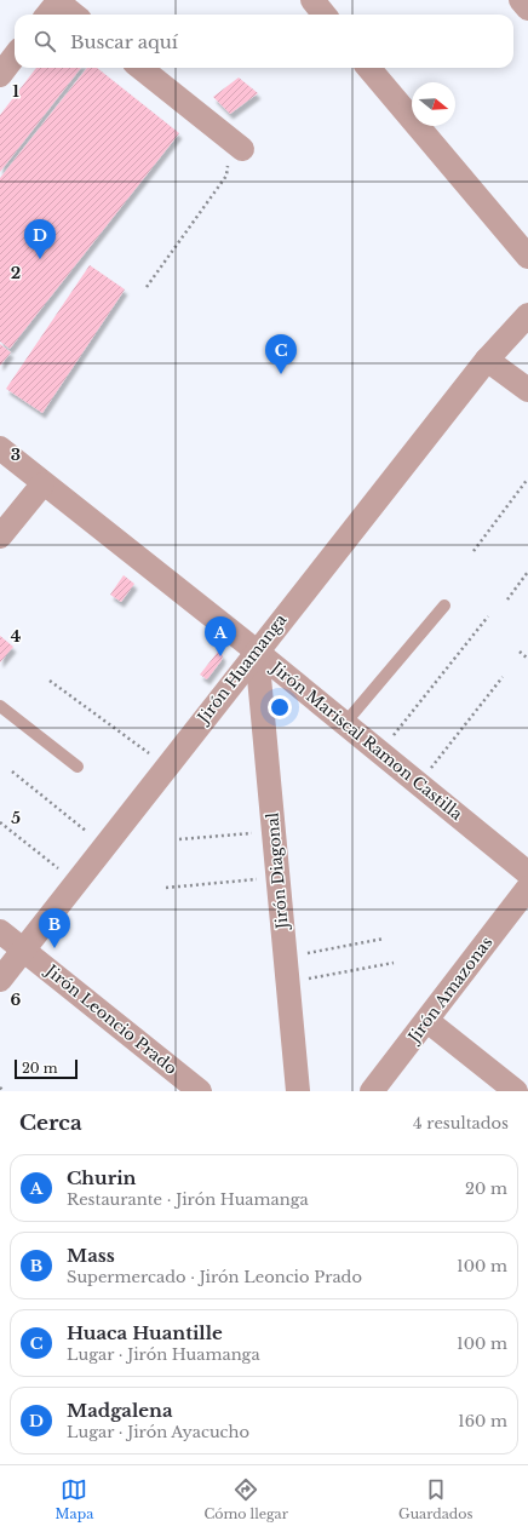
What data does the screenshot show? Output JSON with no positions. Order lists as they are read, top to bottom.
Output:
{
  "streets": {
    "street": [
      "Jirón Huamanga",
      "Jirón Mariscal Ramon Castilla",
      "Jirón Diagonal",
      "Jirón Amazonas",
      "Jirón Leoncio Prado"
    ]
  },
  "crossings": [
    ["Jirón Huamanga", "Jirón Mariscal Ramon Castilla"],
    ["Jirón Huamanga", "Jirón Diagonal"],
    ["Jirón Huamanga", "Jirón Leoncio Prado"],
    ["Jirón Mariscal Ramon Castilla", "Jirón Diagonal"]
  ],
  "scale_bar": "20 m",
  "north": "right",
  "page": {
    "search": "Buscar aquí",
    "pins": [
      "D",
      "C",
      "A",
      "B"
    ],
    "scale": "20 m",
    "heading": ["Cerca", "4 resultados"],
    "list": [
      {
        "mark": "A",
        "name": "Churin",
        "note": "Restaurante · Jirón Huamanga",
        "value": "20 m"
      },
      {
        "mark": "B",
        "name": "Mass",
        "note": "Supermercado · Jirón Leoncio Prado",
        "value": "100 m"
      },
      {
        "mark": "C",
        "name": "Huaca Huantille",
        "note": "Lugar · Jirón Huamanga",
        "value": "100 m"
      },
      {
        "mark": "D",
        "name": "Madgalena",
        "note": "Lugar · Jirón Ayacucho",
        "value": "160 m"
      }
    ],
    "nav": ["Mapa", "Cómo llegar", "Guardados"]
  },
  "grid": {
    "rows": [
      "1",
      "2",
      "3",
      "4",
      "5",
      "6"
    ]
  }
}
